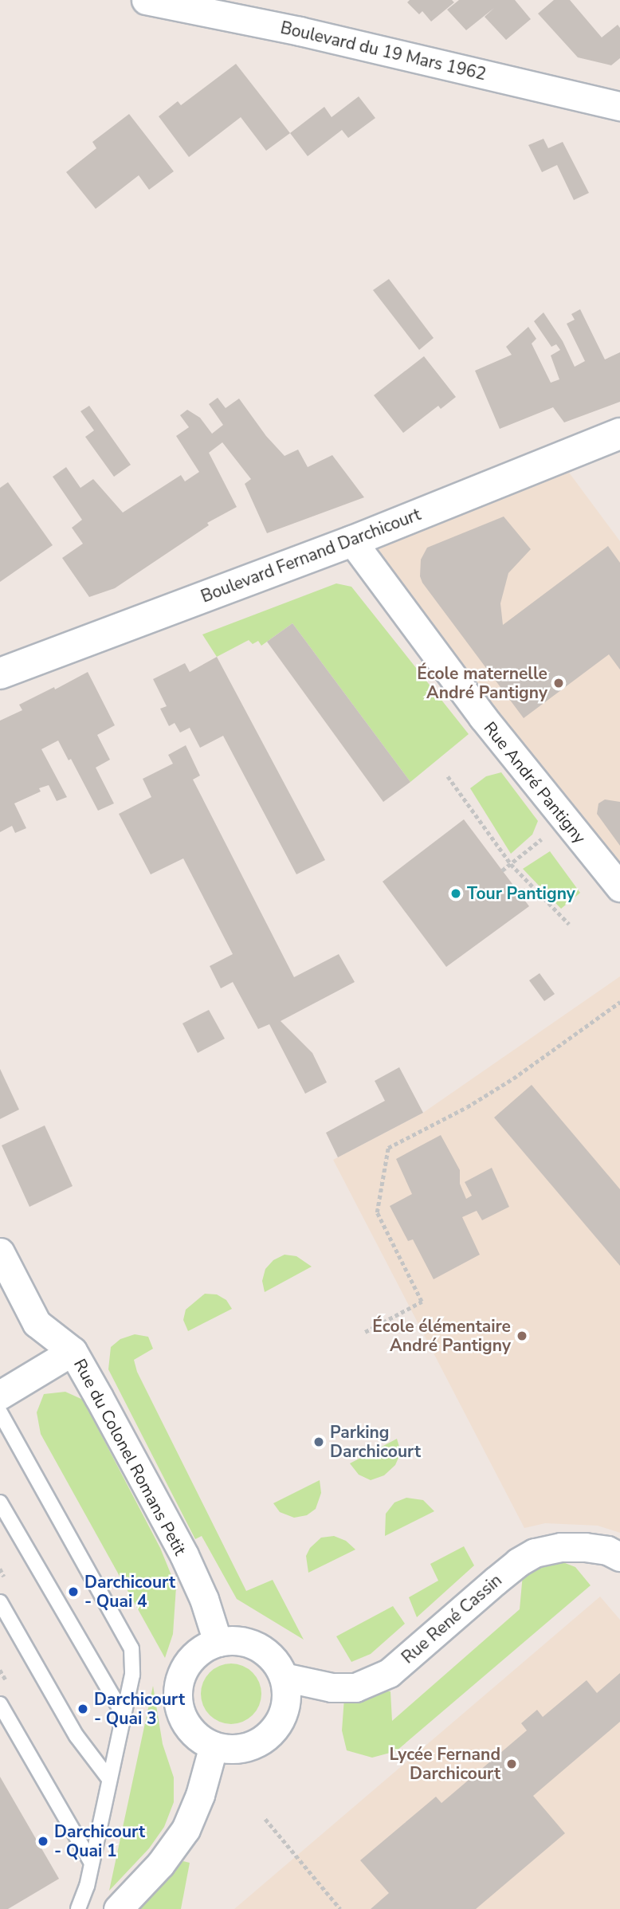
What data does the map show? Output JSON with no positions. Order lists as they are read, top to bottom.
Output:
{
  "streets": {
    "main road": ["Boulevard Fernand Darchicourt"],
    "street": [
      "Boulevard du 19 Mars 1962",
      "Rue André Pantigny",
      "Rue du Colonel Romans Petit",
      "Rue René Cassin"
    ]
  },
  "crossings": [
    ["Boulevard Fernand Darchicourt", "Rue André Pantigny"],
    ["Rue du Colonel Romans Petit", "Rue René Cassin"]
  ],
  "places": [
    "École maternelle André Pantigny",
    "Tour Pantigny",
    "École élémentaire André Pantigny",
    "Parking Darchicourt",
    "Darchicourt - Quai 4",
    "Darchicourt - Quai 3",
    "Lycée Fernand Darchicourt",
    "Darchicourt - Quai 1"
  ]
}
